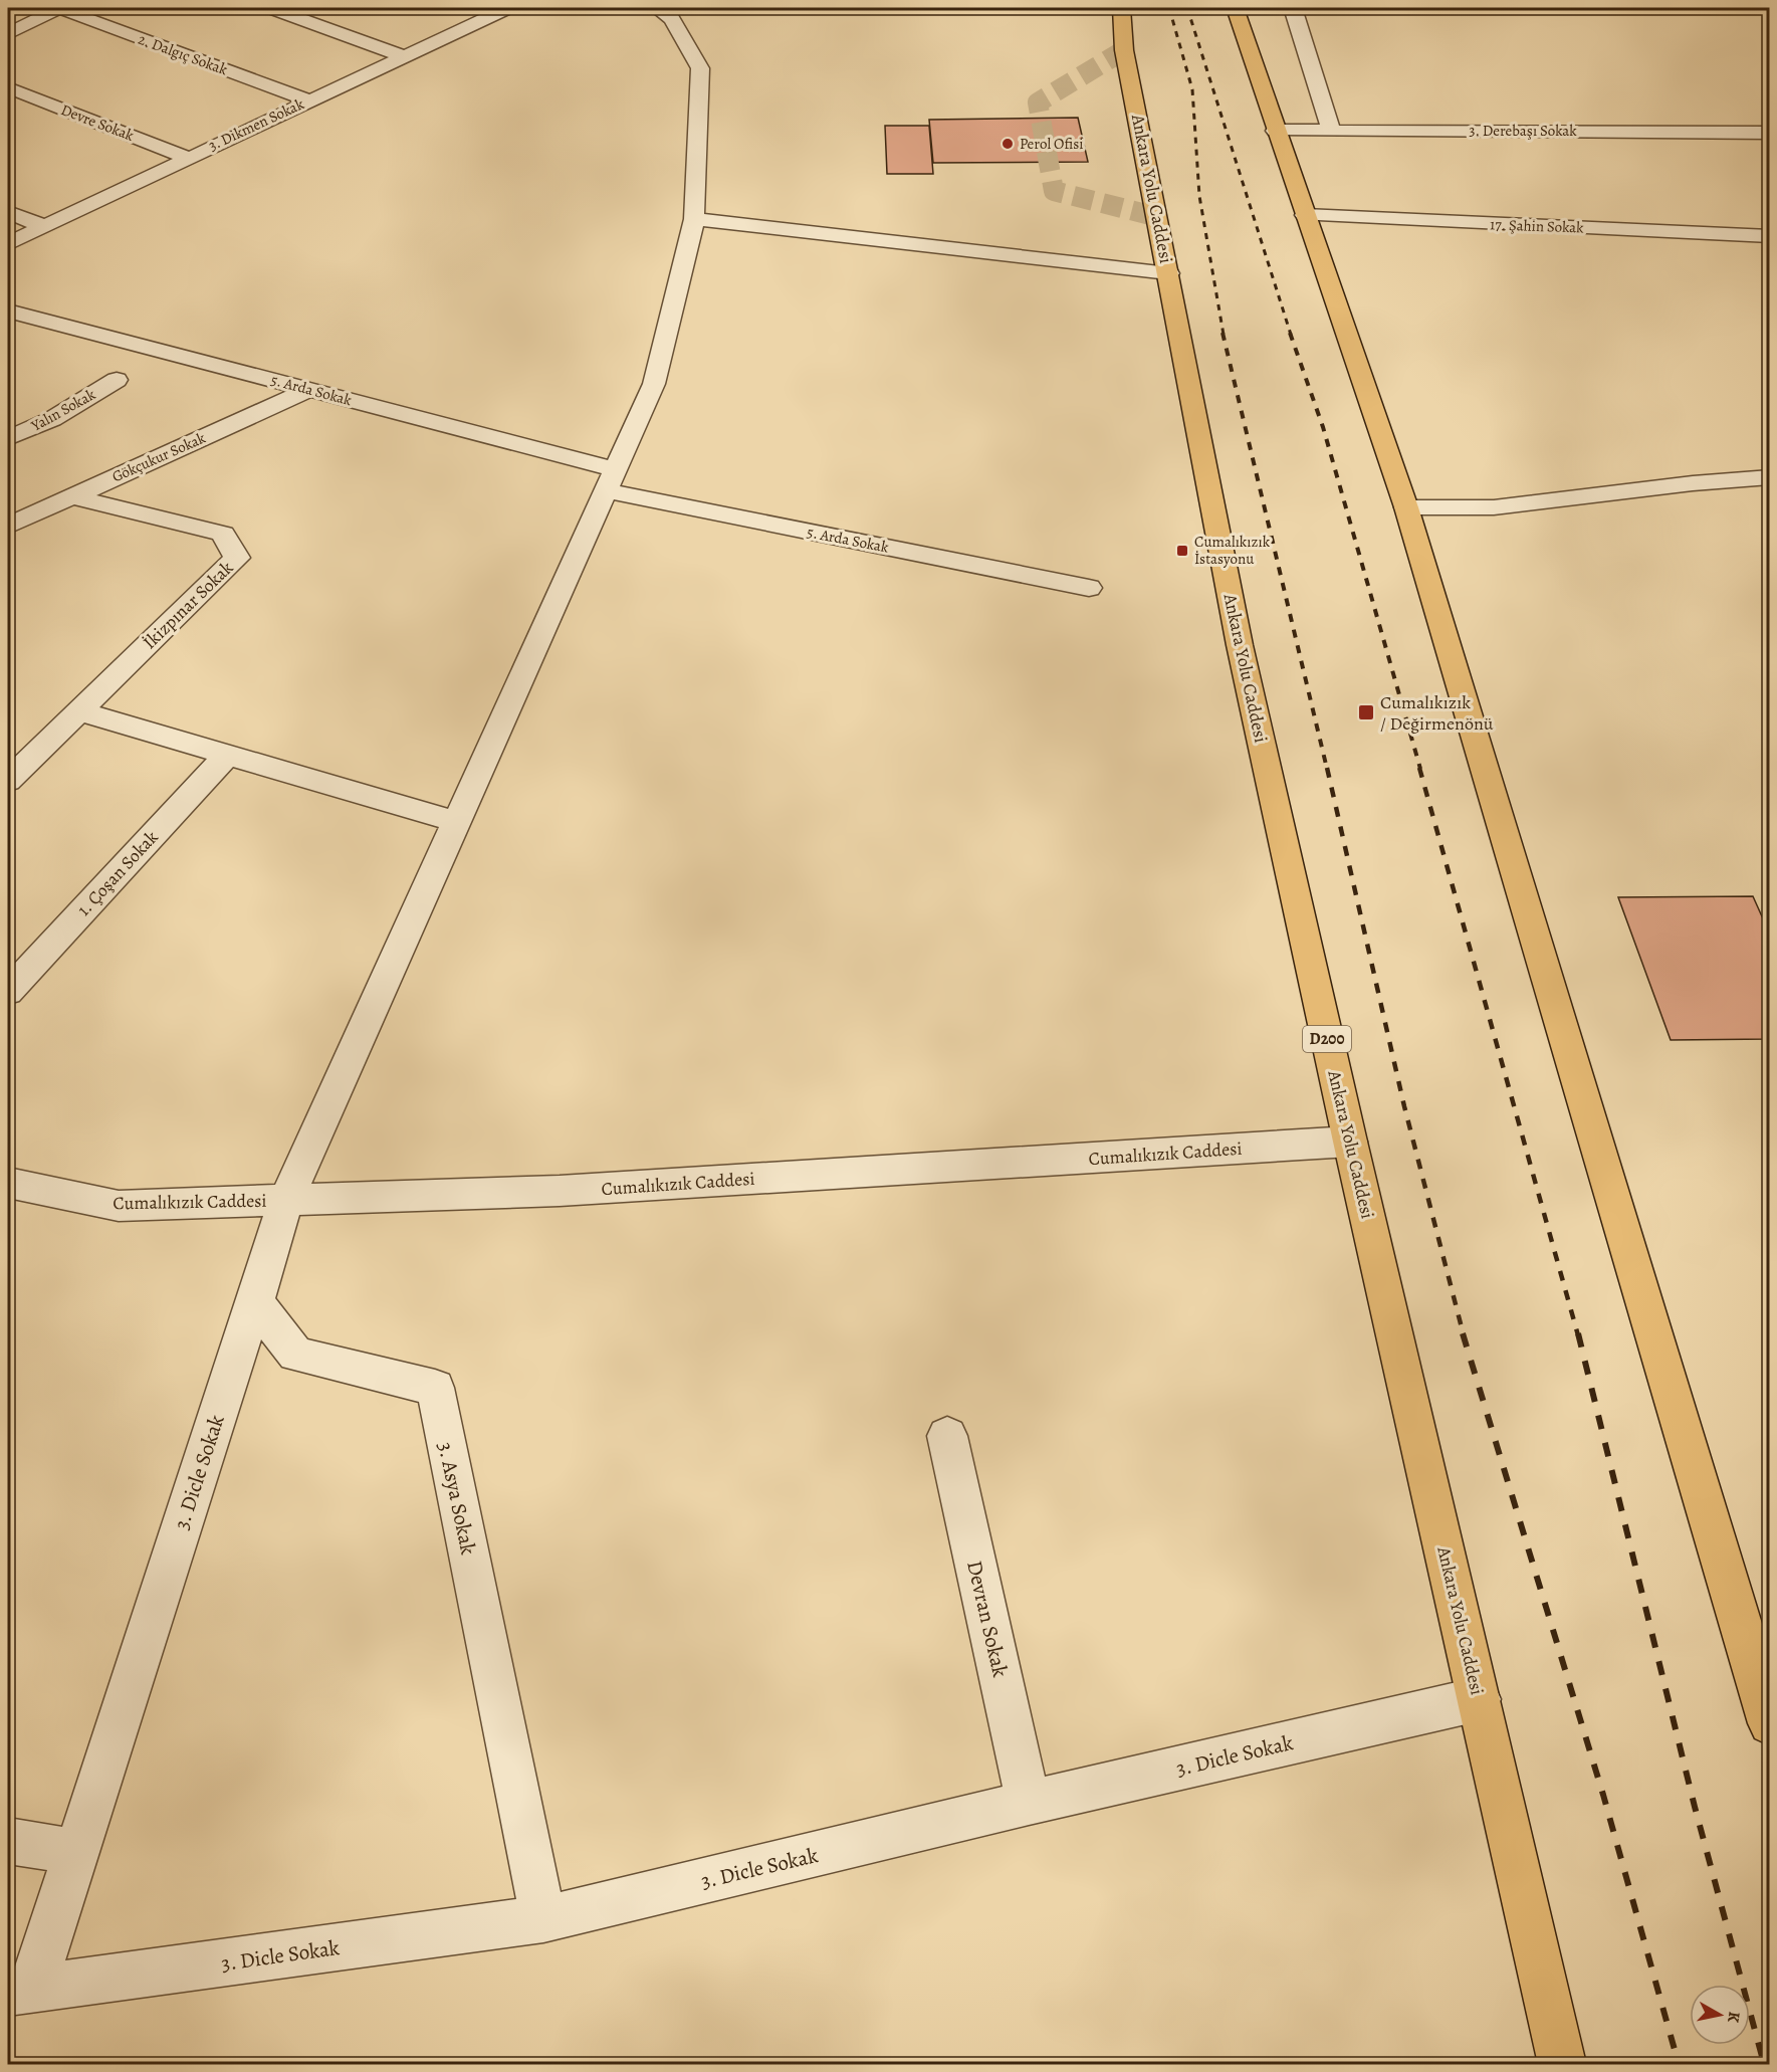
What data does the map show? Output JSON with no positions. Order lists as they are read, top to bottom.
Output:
{
  "streets": {
    "highway": ["Ankara Yolu Caddesi", "D200"],
    "street": [
      "2. Dalgıç Sokak",
      "Devre Sokak",
      "3. Dikmen Sokak",
      "3. Derebaşı Sokak",
      "17. Şahin Sokak",
      "5. Arda Sokak",
      "Yalın Sokak",
      "Gökçukur Sokak",
      "İkizpınar Sokak",
      "1. Çoşan Sokak",
      "Cumalıkızık Caddesi",
      "3. Dicle Sokak",
      "3. Asya Sokak",
      "Devran Sokak"
    ]
  },
  "crossings": [
    ["2. Dalgıç Sokak", "3. Dikmen Sokak"],
    ["Devre Sokak", "3. Dikmen Sokak"],
    ["Ankara Yolu Caddesi", "Cumalıkızık Caddesi"],
    ["Ankara Yolu Caddesi", "3. Dicle Sokak"],
    ["5. Arda Sokak", "Gökçukur Sokak"],
    ["Gökçukur Sokak", "İkizpınar Sokak"],
    ["3. Dicle Sokak", "3. Asya Sokak"],
    ["3. Dicle Sokak", "Devran Sokak"]
  ],
  "places": {
    "other": ["Perol Ofisi"],
    "transit": ["Cumalıkızık İstasyonu", "Cumalıkızık / Değirmenönü"]
  },
  "north": "right"
}
